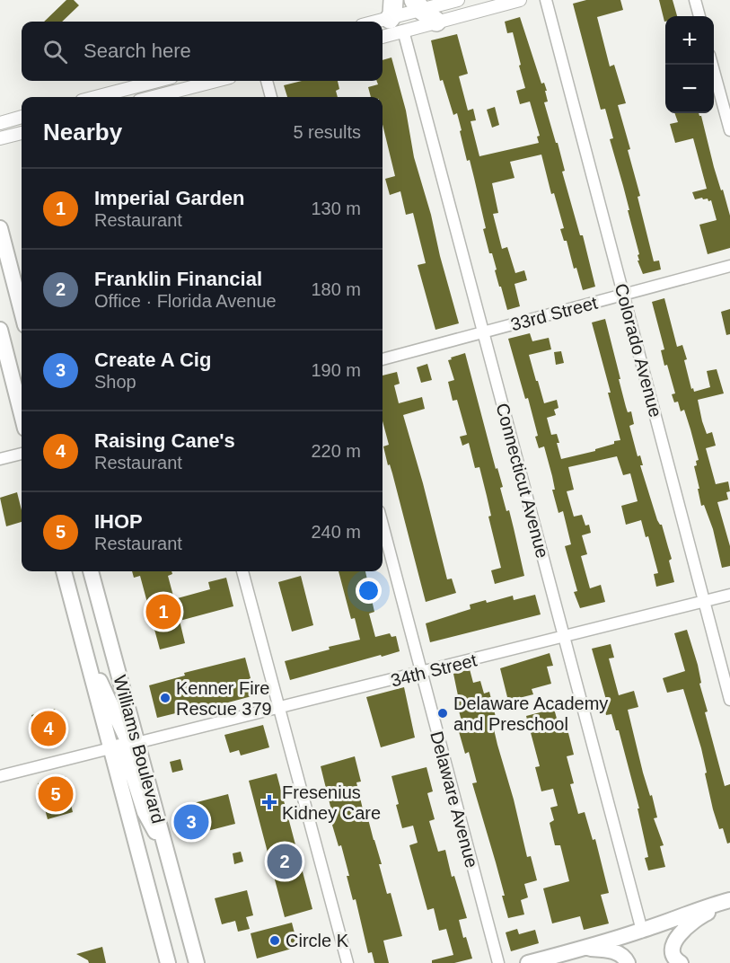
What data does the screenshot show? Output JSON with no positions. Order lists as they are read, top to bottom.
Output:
{
  "streets": {
    "main road": ["Williams Boulevard"],
    "street": [
      "33rd Street",
      "Colorado Avenue",
      "Connecticut Avenue",
      "34th Street",
      "Delaware Avenue"
    ]
  },
  "crossings": [
    ["33rd Street", "Colorado Avenue"],
    ["33rd Street", "Connecticut Avenue"],
    ["Colorado Avenue", "34th Street"],
    ["Connecticut Avenue", "34th Street"],
    ["34th Street", "Williams Boulevard"],
    ["34th Street", "Delaware Avenue"]
  ],
  "places": {
    "other": ["Kenner Fire Rescue 379", "Delaware Academy and Preschool", "Circle K"],
    "health": ["Fresenius Kidney Care"]
  },
  "page": {
    "map_buttons": ["+", "−"],
    "search": "Search here",
    "heading": ["Nearby", "5 results"],
    "list": [
      {
        "mark": "1",
        "name": "Imperial Garden",
        "note": "Restaurant",
        "value": "130 m"
      },
      {
        "mark": "2",
        "name": "Franklin Financial",
        "note": "Office · Florida Avenue",
        "value": "180 m"
      },
      {
        "mark": "3",
        "name": "Create A Cig",
        "note": "Shop",
        "value": "190 m"
      },
      {
        "mark": "4",
        "name": "Raising Cane's",
        "note": "Restaurant",
        "value": "220 m"
      },
      {
        "mark": "5",
        "name": "IHOP",
        "note": "Restaurant",
        "value": "240 m"
      }
    ],
    "pins": [
      "1",
      "4",
      "5",
      "3",
      "2"
    ]
  }
}
